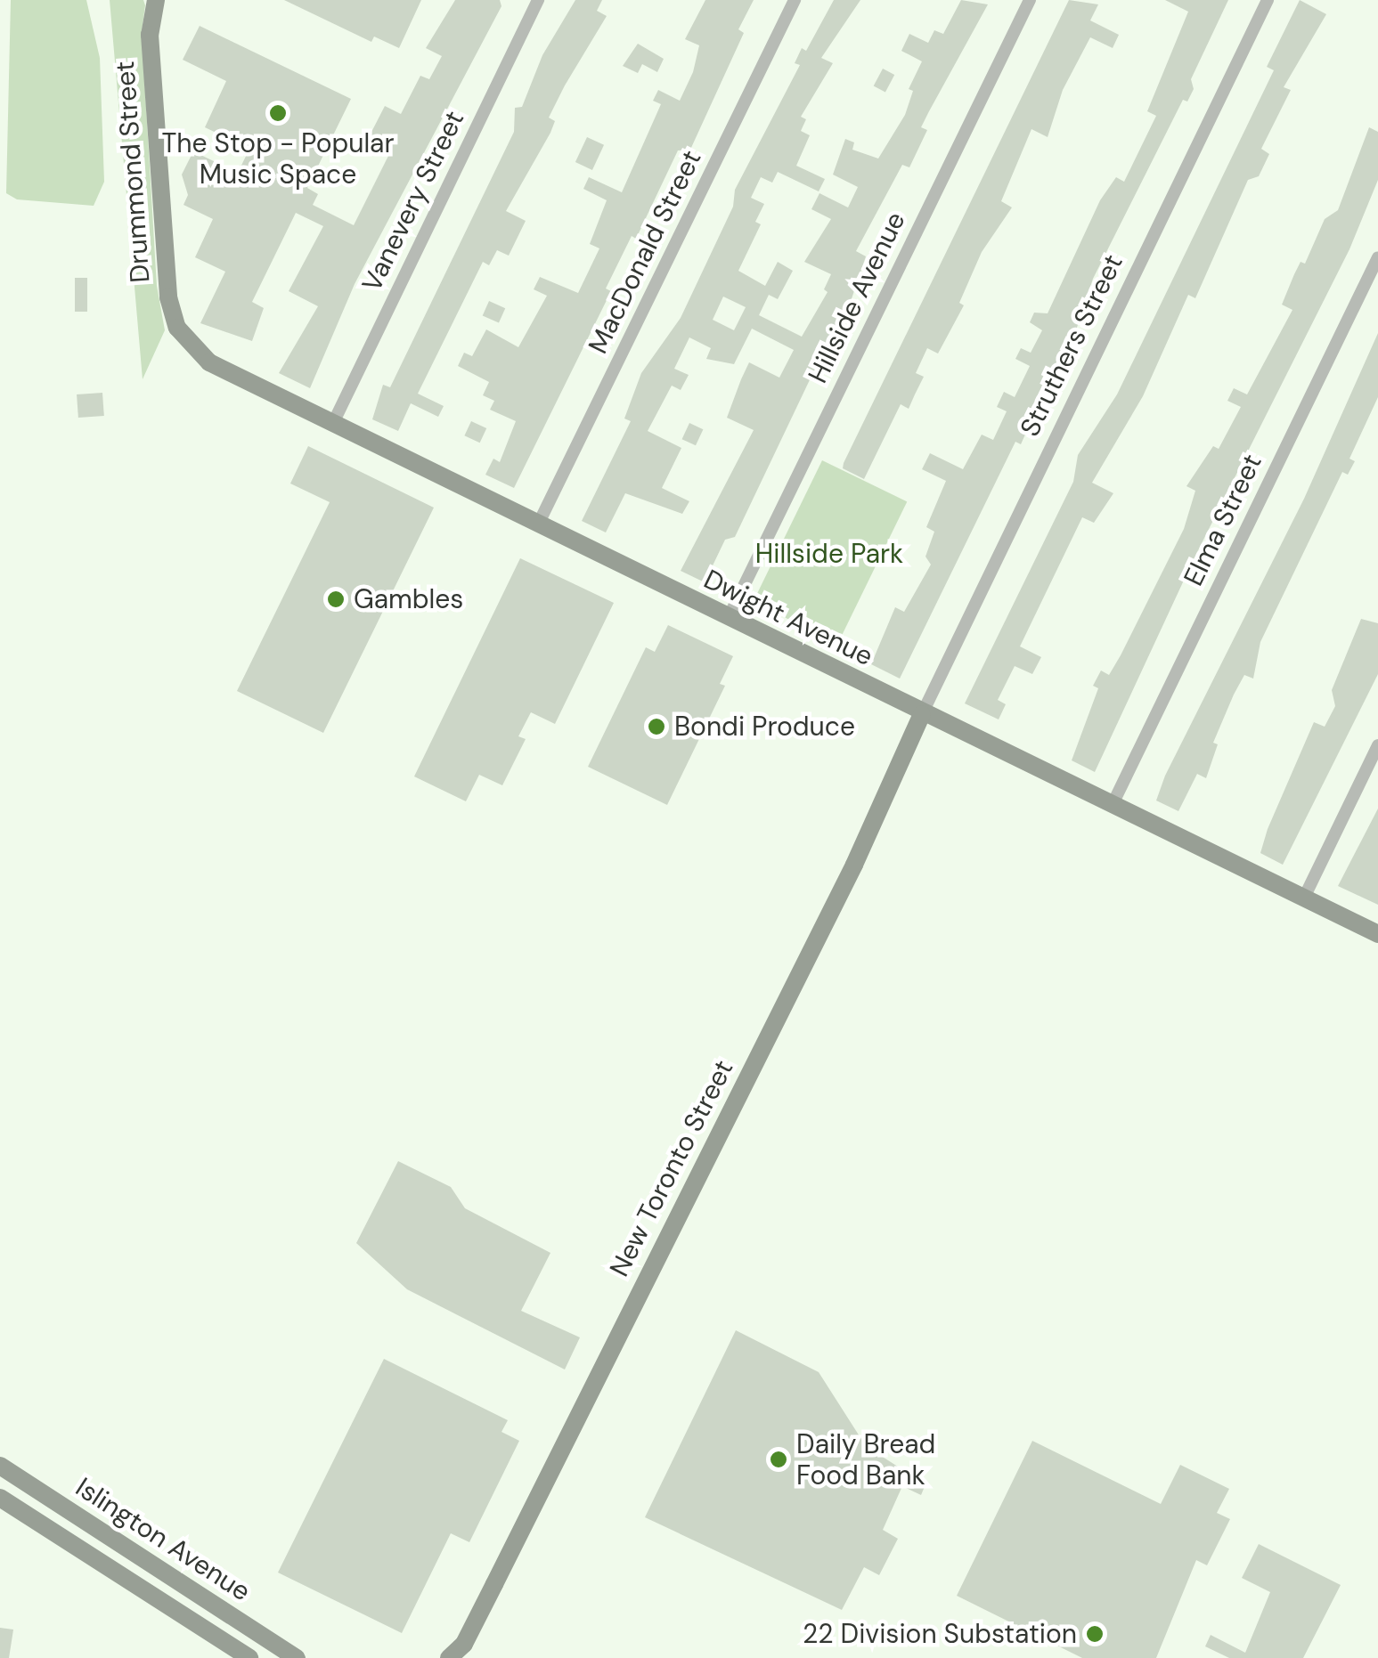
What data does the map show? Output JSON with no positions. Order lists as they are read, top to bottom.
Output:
{
  "streets": {
    "street": [
      "Drummond Street",
      "Vanevery Street",
      "MacDonald Street",
      "Hillside Avenue",
      "Struthers Street",
      "Elma Street",
      "Dwight Avenue",
      "New Toronto Street",
      "Islington Avenue"
    ]
  },
  "crossings": [
    ["Drummond Street", "Dwight Avenue"],
    ["Vanevery Street", "Dwight Avenue"],
    ["MacDonald Street", "Dwight Avenue"],
    ["Hillside Avenue", "Dwight Avenue"],
    ["Struthers Street", "Dwight Avenue"],
    ["Struthers Street", "New Toronto Street"],
    ["Elma Street", "Dwight Avenue"],
    ["Dwight Avenue", "New Toronto Street"]
  ],
  "parks": ["Hillside Park"],
  "places": [
    "The Stop - Popular Music Space",
    "Gambles",
    "Bondi Produce",
    "Daily Bread Food Bank",
    "22 Division Substation"
  ]
}
